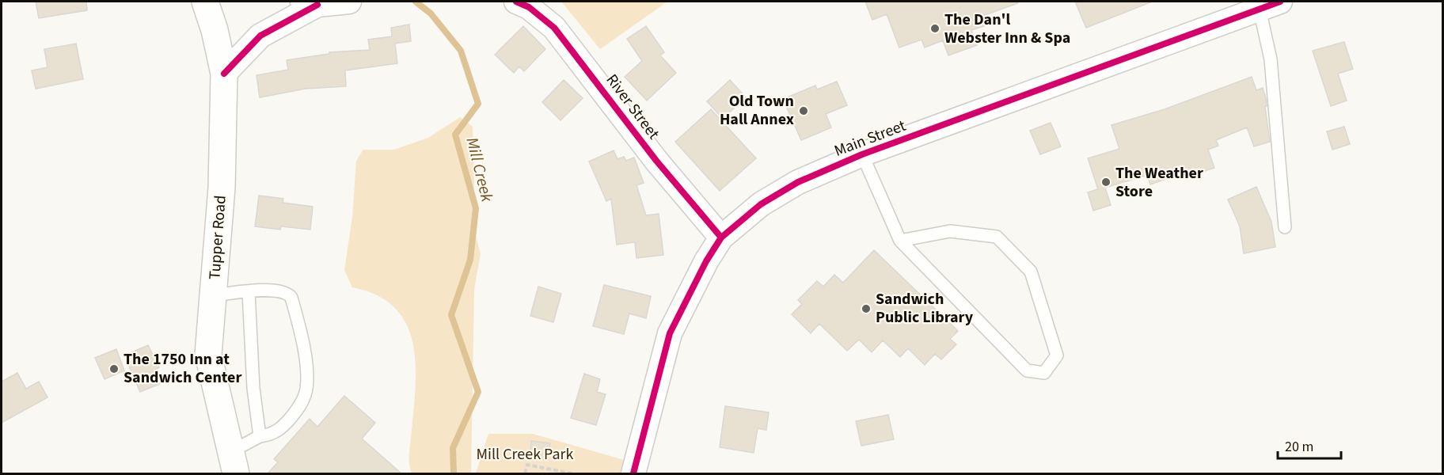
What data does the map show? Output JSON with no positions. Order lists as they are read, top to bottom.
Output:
{
  "streets": {
    "main road": ["Tupper Road"],
    "street": ["River Street", "Main Street"]
  },
  "crossings": [
    ["River Street", "Main Street"]
  ],
  "water": ["Mill Creek"],
  "parks": ["Mill Creek Park"],
  "places": [
    "The Dan'l Webster Inn & Spa",
    "Old Town Hall Annex",
    "The Weather Store",
    "Sandwich Public Library",
    "The 1750 Inn at Sandwich Center"
  ],
  "scale_bar": "20 m"
}
